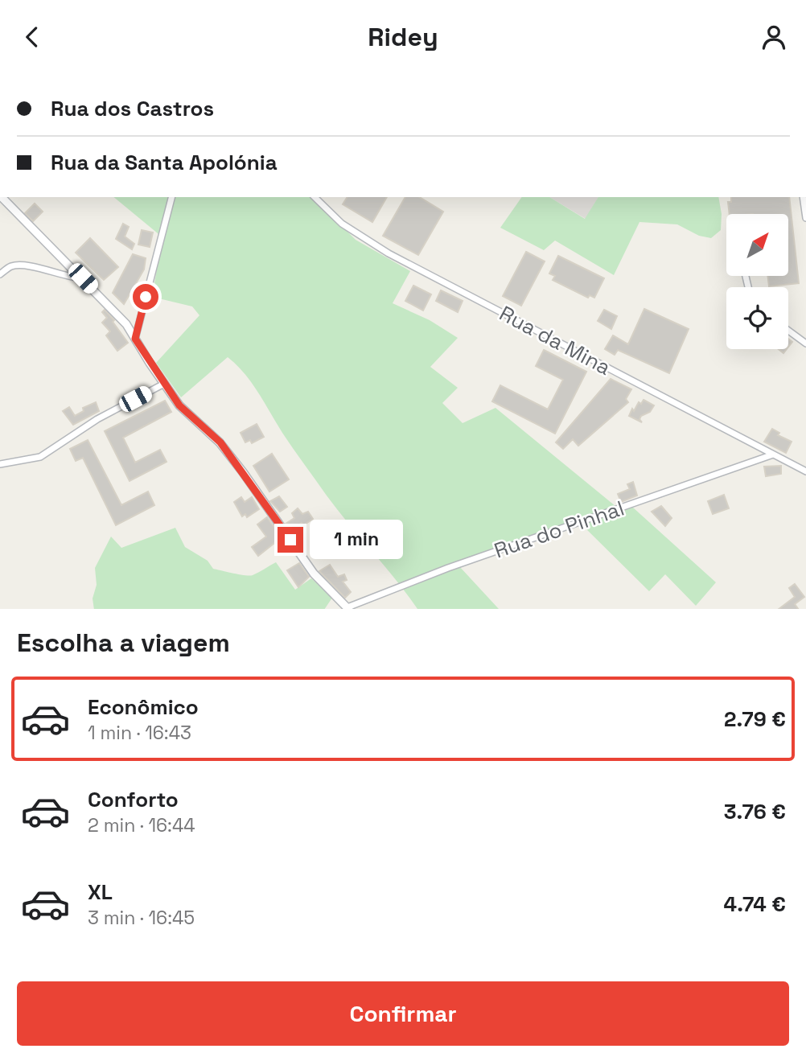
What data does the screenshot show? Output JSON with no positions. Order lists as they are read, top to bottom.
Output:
{
  "streets": {
    "street": ["Rua da Mina", "Rua do Pinhal"]
  },
  "crossings": [
    ["Rua da Mina", "Rua do Pinhal"]
  ],
  "north": "top right",
  "page": {
    "header": "Ridey",
    "banner": ["Rua dos Castros", "Rua da Santa Apolónia"],
    "bubble": "1 min",
    "heading": "Escolha a viagem",
    "list": [
      {
        "name": "Econômico",
        "note": "1 min · 16:43",
        "value": "2.79 €"
      },
      {
        "name": "Conforto",
        "note": "2 min · 16:44",
        "value": "3.76 €"
      },
      {
        "name": "XL",
        "note": "3 min · 16:45",
        "value": "4.74 €"
      }
    ],
    "buttons": "Confirmar"
  }
}
